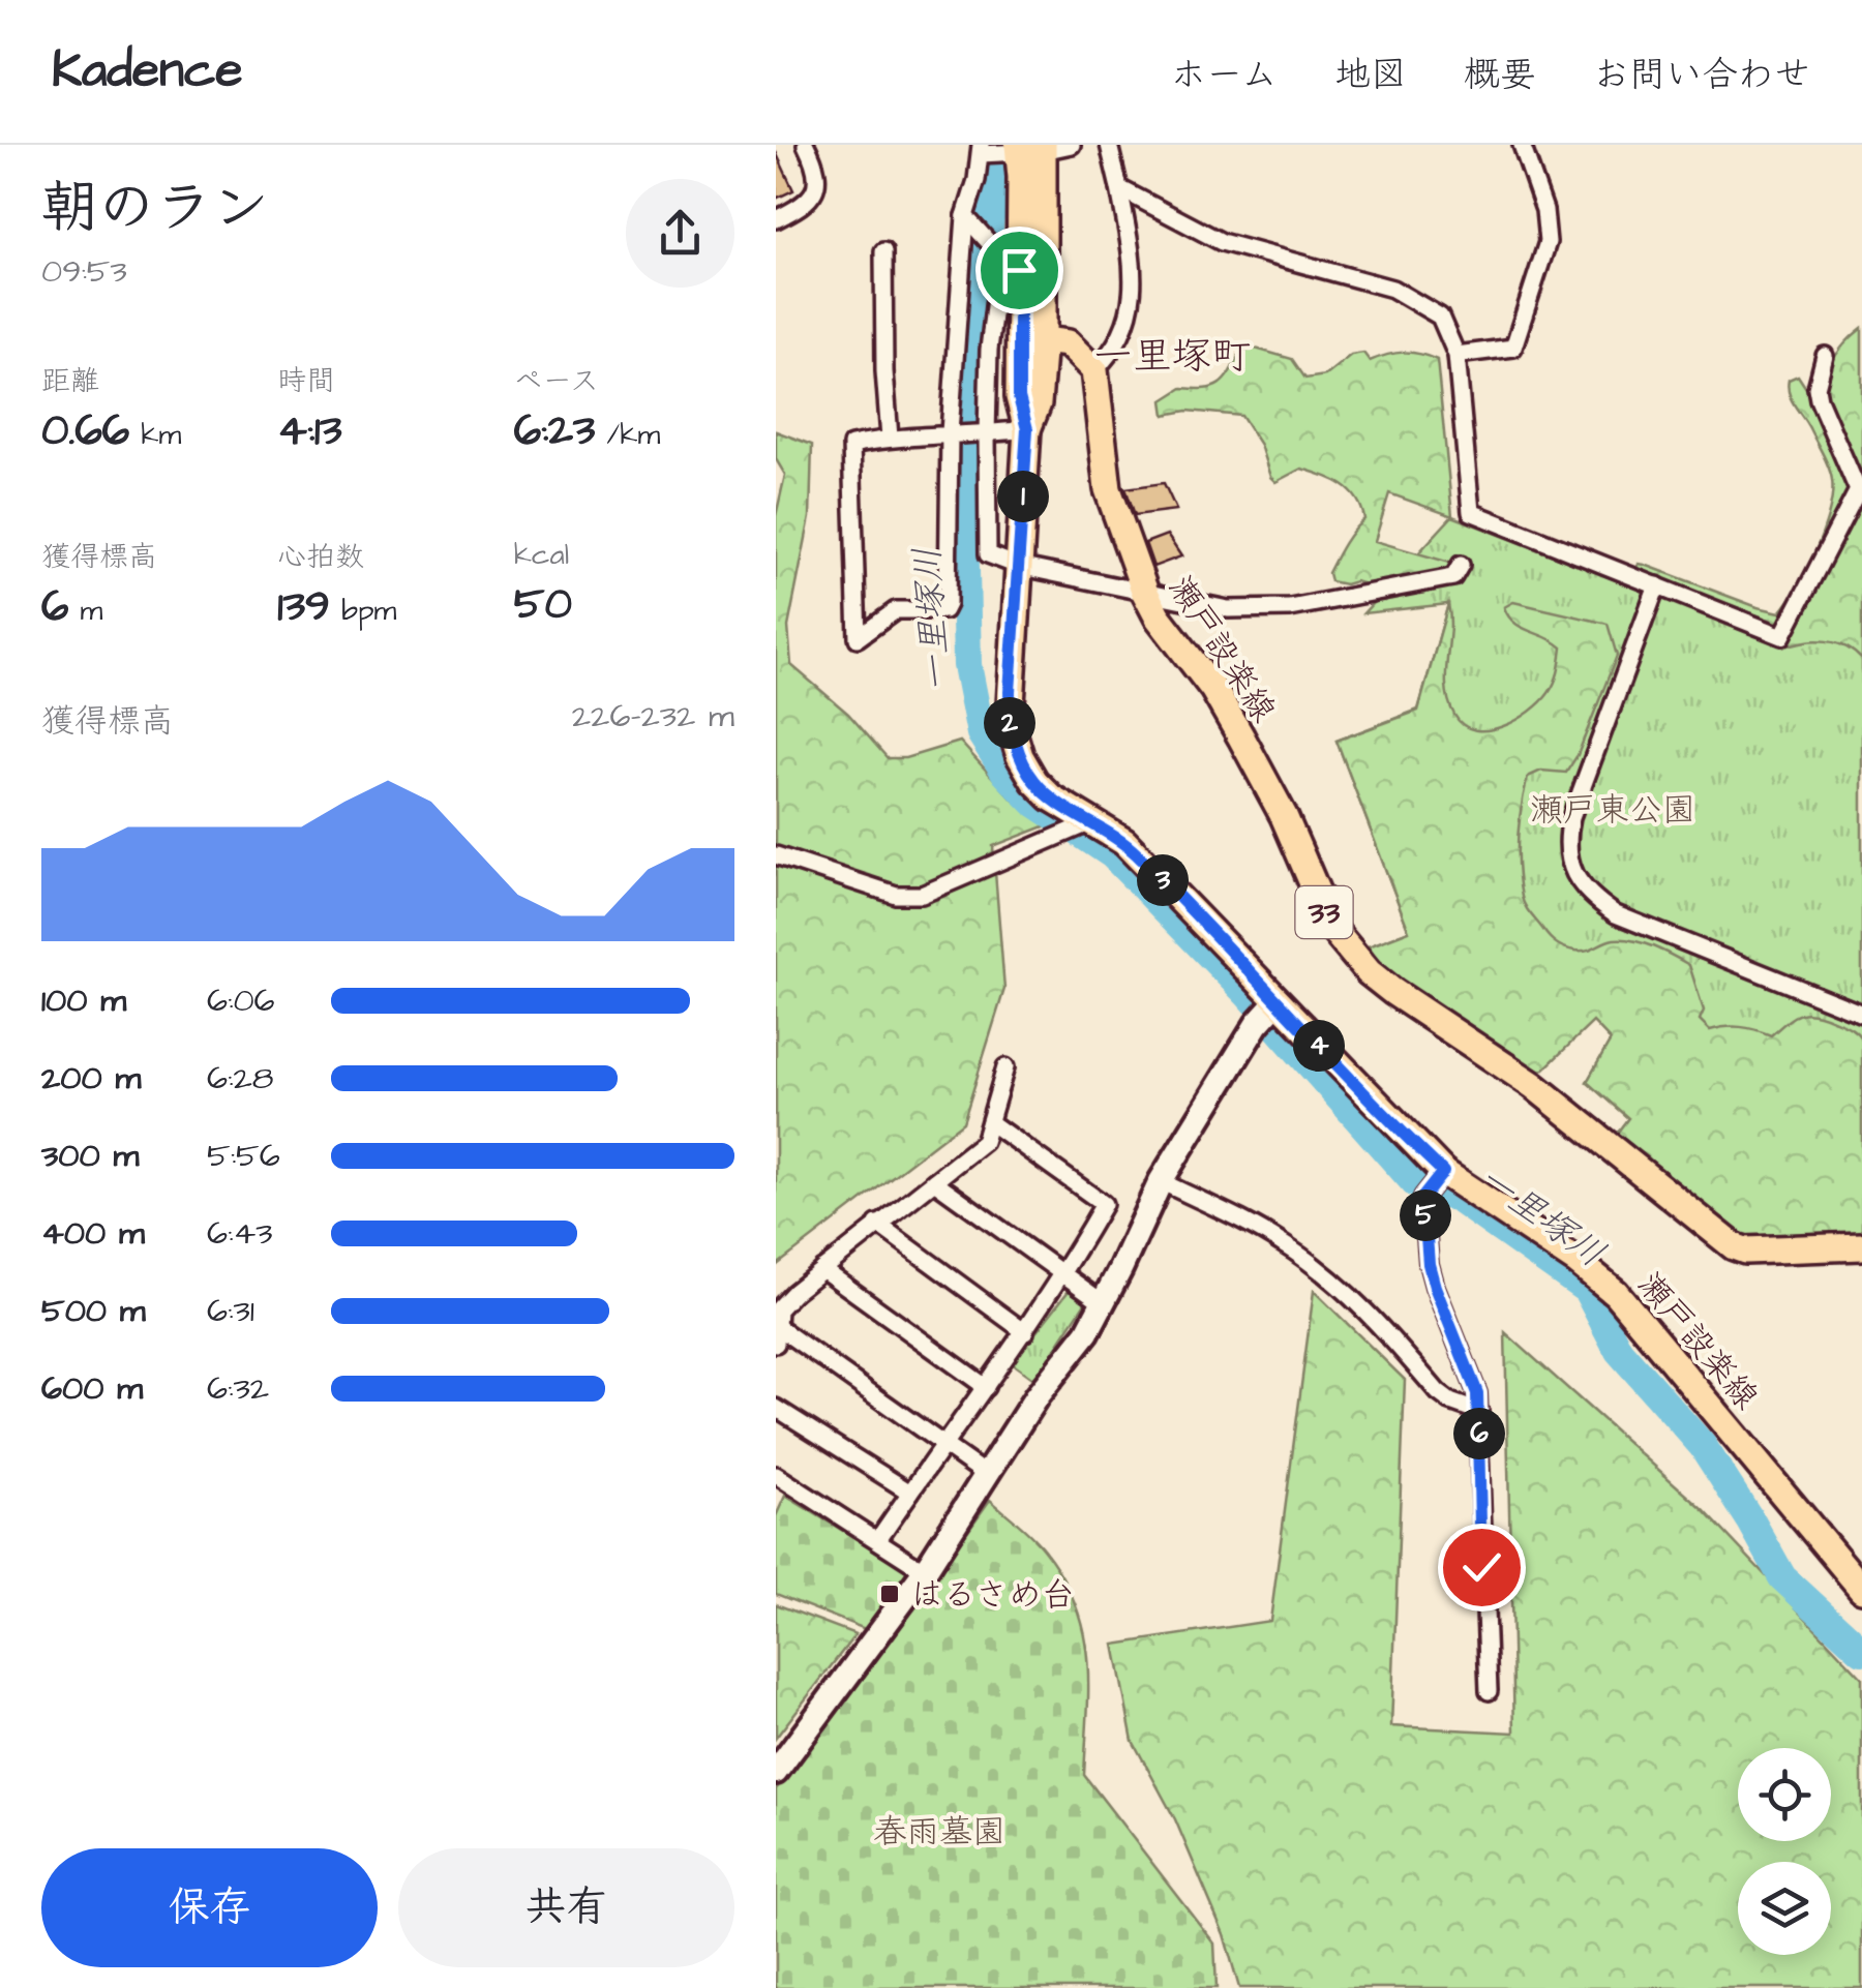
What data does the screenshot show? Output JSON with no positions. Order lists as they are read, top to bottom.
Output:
{
  "streets": {
    "main road": ["瀬戸設楽線", "33"]
  },
  "districts": ["一里塚町"],
  "water": ["一里塚川"],
  "parks": ["瀬戸東公園", "春雨墓園"],
  "places": {
    "transit": ["はるさめ台"]
  },
  "page": {
    "header": "Kadence",
    "nav": [
      "ホーム",
      "地図",
      "概要",
      "お問い合わせ"
    ],
    "heading": ["朝のラン", "09:53"],
    "stats": [
      ["距離", "0.66 km"],
      ["時間", "4:13"],
      ["ペース", "6:23 /km"],
      ["獲得標高", "6 m"],
      ["心拍数", "139 bpm"],
      ["kcal", "50"]
    ],
    "pins": [
      "1",
      "2",
      "3",
      "4",
      "5",
      "6"
    ],
    "chart": ["獲得標高", "226–232 m"],
    "list": [
      {
        "name": "100 m",
        "note": "6:06"
      },
      {
        "name": "200 m",
        "note": "6:28"
      },
      {
        "name": "300 m",
        "note": "5:56"
      },
      {
        "name": "400 m",
        "note": "6:43"
      },
      {
        "name": "500 m",
        "note": "6:31"
      },
      {
        "name": "600 m",
        "note": "6:32"
      }
    ],
    "buttons": ["保存", "共有"]
  }
}
